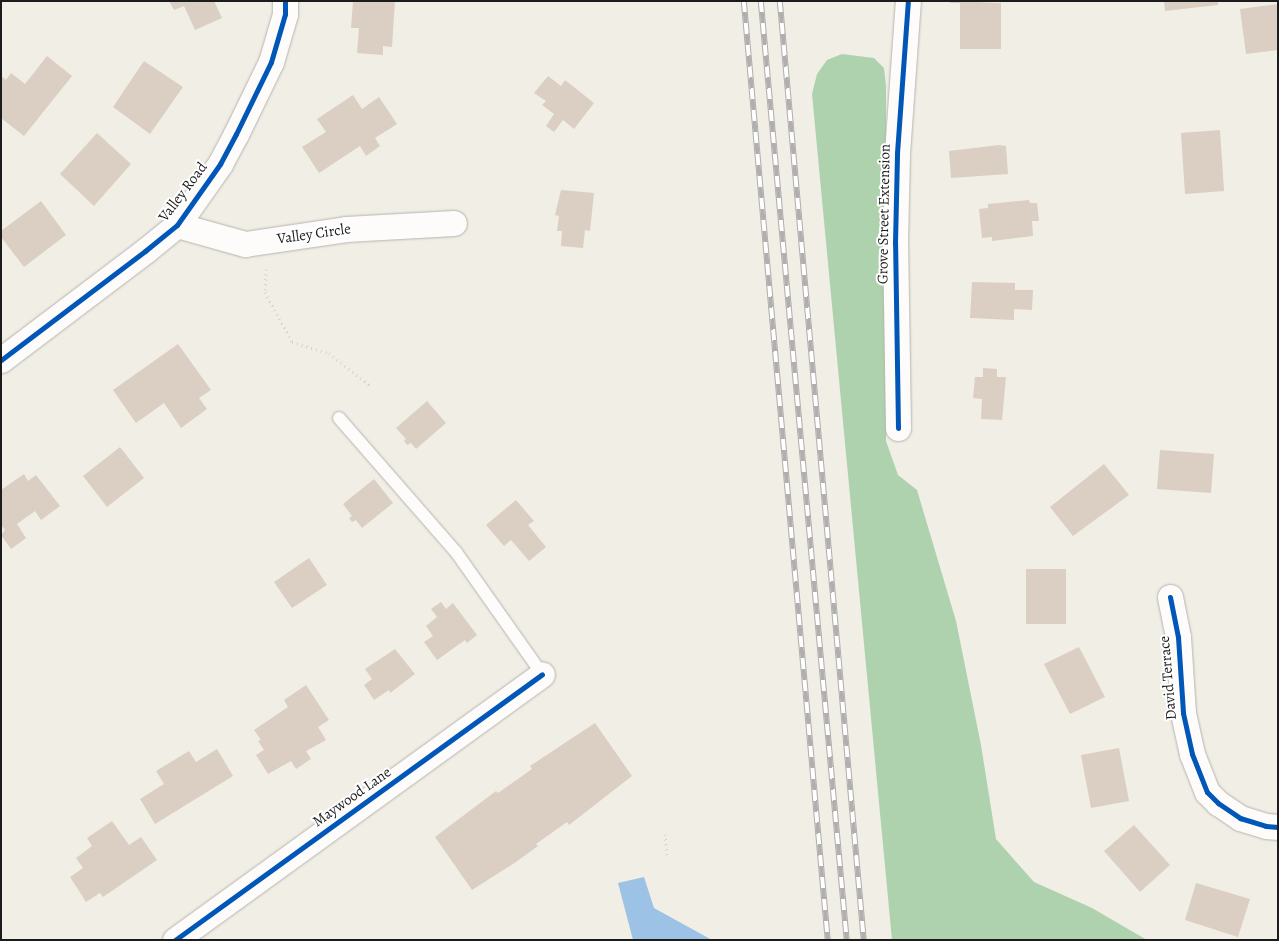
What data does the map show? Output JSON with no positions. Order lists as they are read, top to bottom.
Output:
{
  "streets": {
    "street": [
      "Valley Road",
      "Grove Street Extension",
      "Valley Circle",
      "David Terrace",
      "Maywood Lane"
    ]
  },
  "crossings": [
    ["Valley Road", "Valley Circle"]
  ]
}
